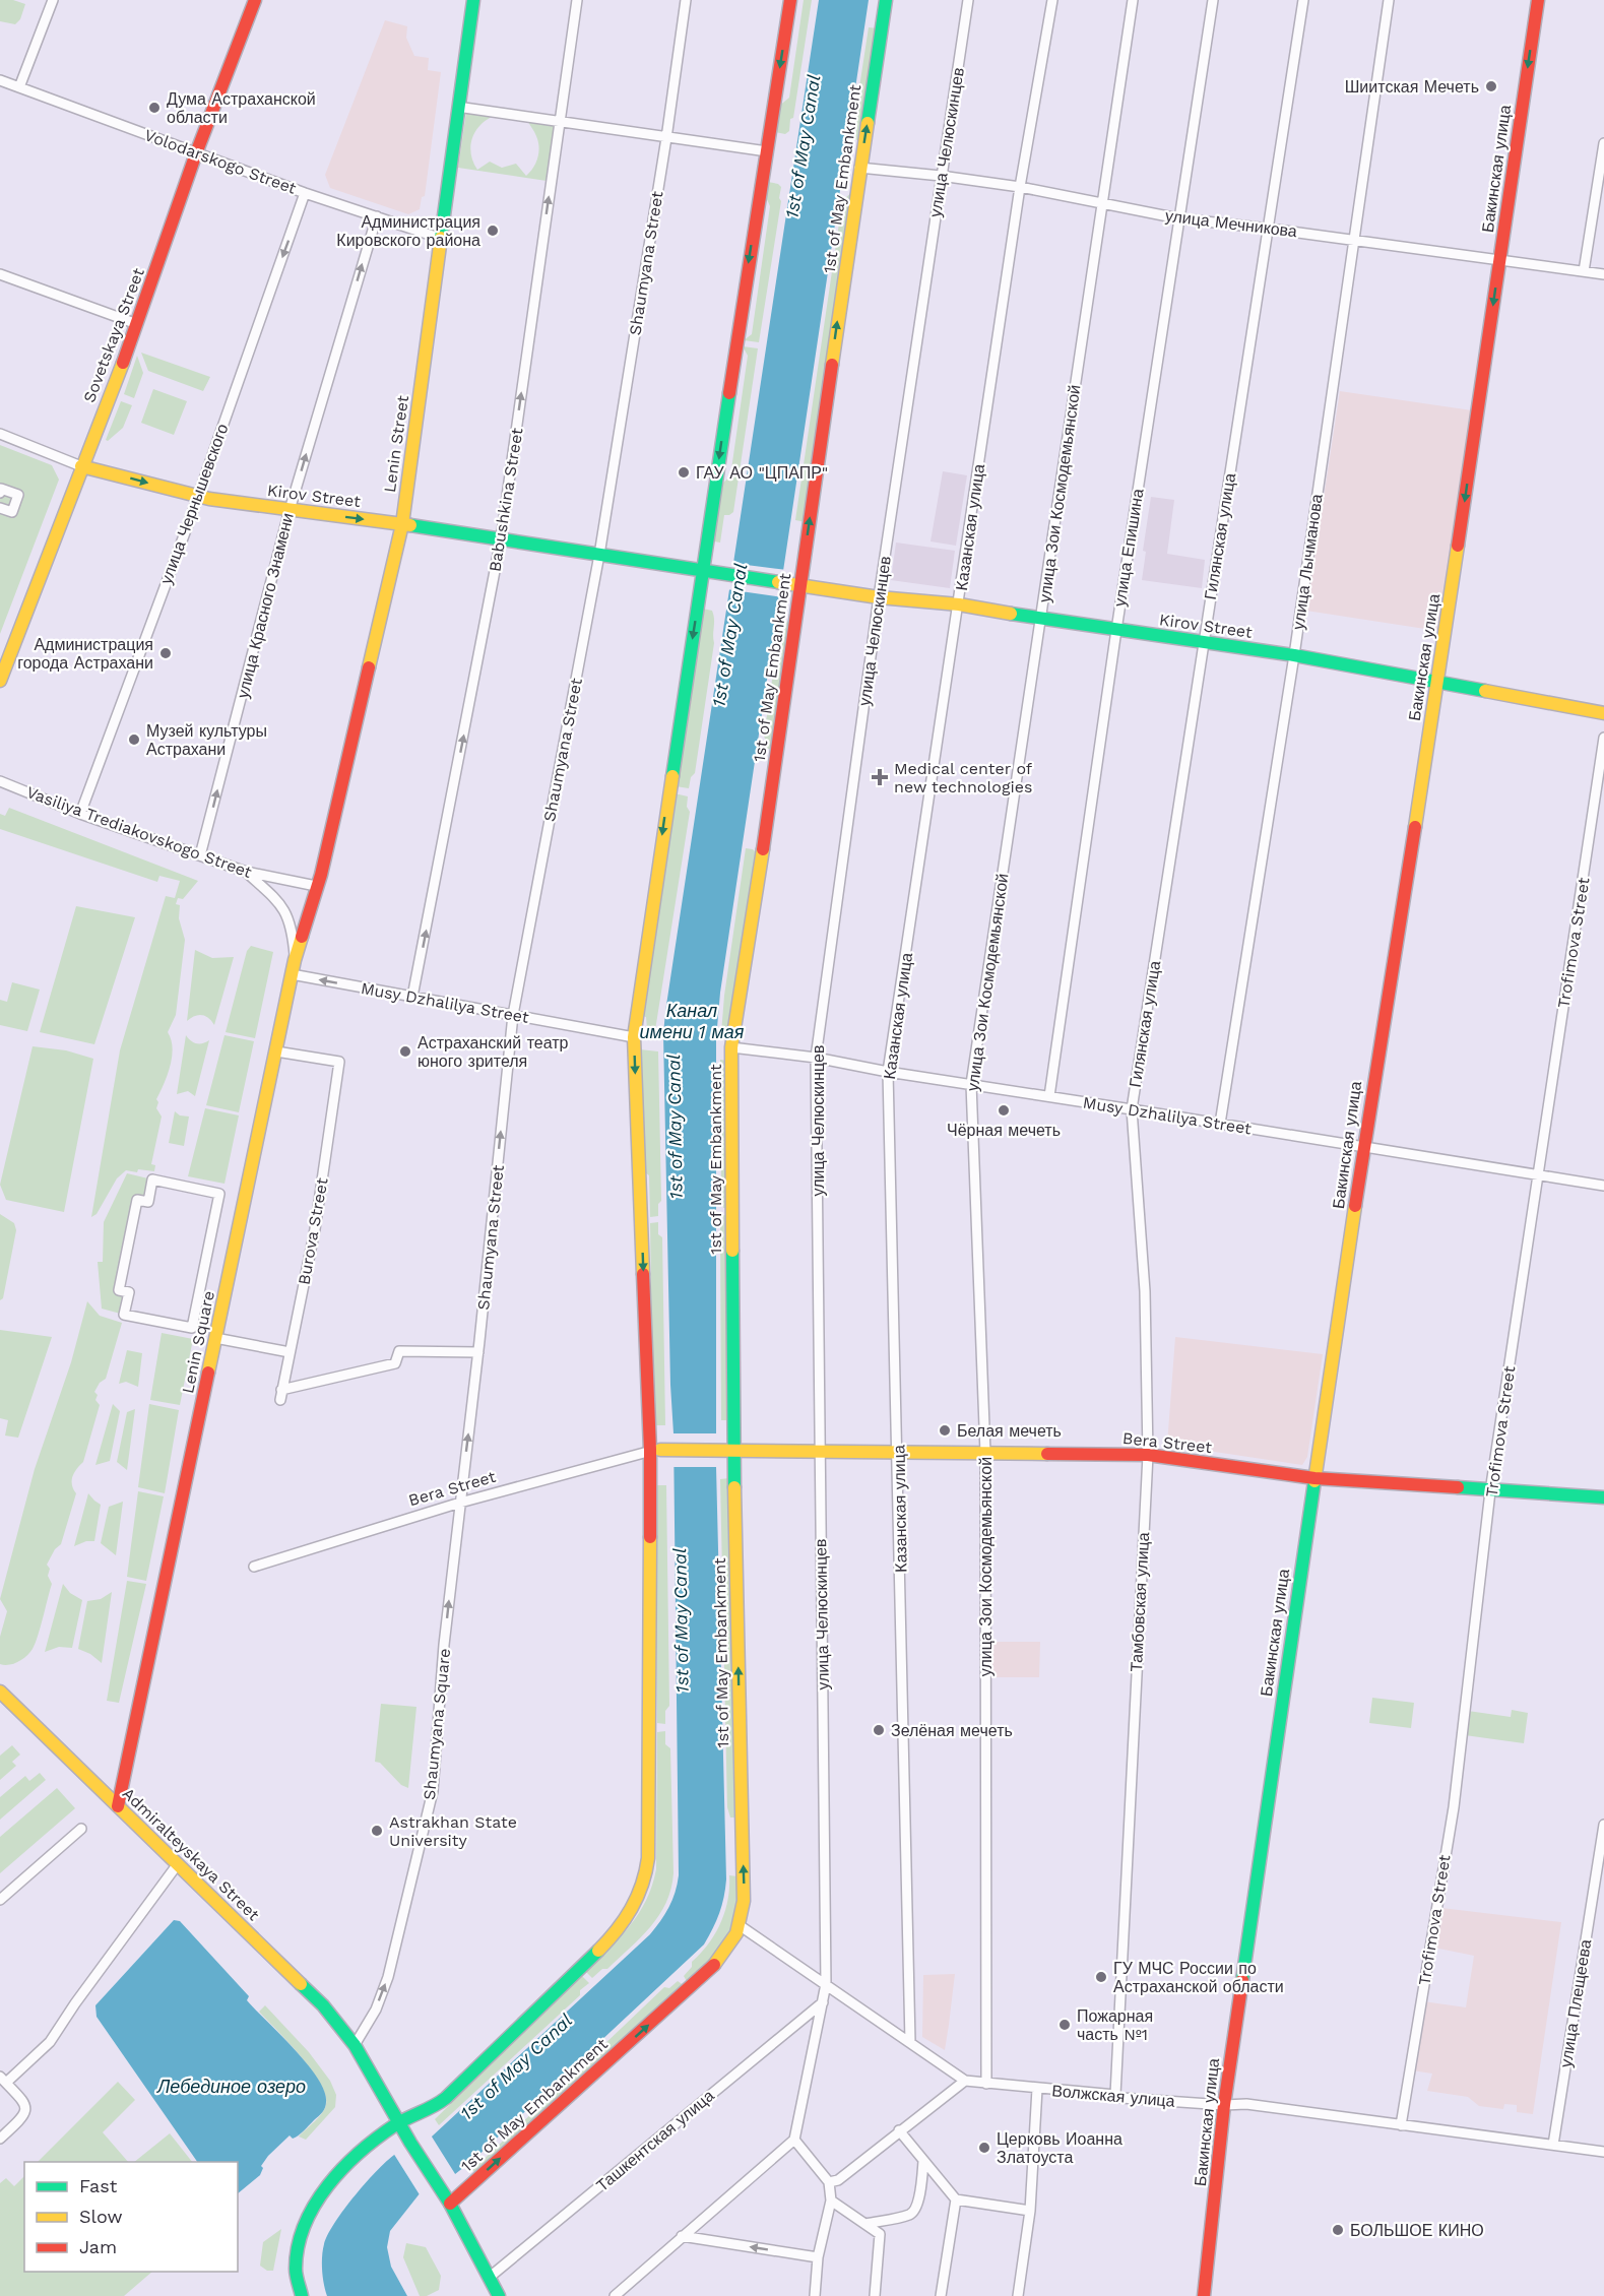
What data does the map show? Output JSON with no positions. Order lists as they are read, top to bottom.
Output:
{
  "streets": {
    "main road": [
      "Бакинская улица",
      "1st of May Embankment",
      "Sovetskaya Street",
      "Lenin Street",
      "Kirov Street",
      "Lenin Square",
      "Bera Street",
      "Admiralteyskaya Street"
    ],
    "street": [
      "улица Челюскинцев",
      "Volodarskogo Street",
      "улица Мечникова",
      "Shaumyana Street",
      "улица Зои Космодемьянской",
      "Babushkina Street",
      "улица Чернышевского",
      "Казанская улица",
      "Гилянская улица",
      "улица Епишина",
      "улица Лычманова",
      "улица Красного Знамени",
      "Vasiliya Trediakovskogo Street",
      "Trofimova Street",
      "Musy Dzhalilya Street",
      "Burova Street",
      "Тамбовская улица",
      "Shaumyana Square",
      "улица Плещеева",
      "Волжская улица",
      "Ташкентская улица"
    ]
  },
  "crossings": [
    ["улица Челюскинцев", "улица Мечникова"],
    ["улица Челюскинцев", "Kirov Street"],
    ["улица Челюскинцев", "Musy Dzhalilya Street"],
    ["улица Челюскинцев", "Bera Street"],
    ["улица Челюскинцев", "Волжская улица"],
    ["улица Челюскинцев", "Ташкентская улица"],
    ["Volodarskogo Street", "Sovetskaya Street"],
    ["Volodarskogo Street", "Lenin Street"],
    ["Volodarskogo Street", "улица Чернышевского"],
    ["Volodarskogo Street", "улица Красного Знамени"],
    ["Бакинская улица", "улица Мечникова"],
    ["Бакинская улица", "Kirov Street"],
    ["Бакинская улица", "Musy Dzhalilya Street"],
    ["Бакинская улица", "Bera Street"],
    ["Бакинская улица", "Волжская улица"],
    ["1st of May Embankment", "улица Мечникова"],
    ["1st of May Embankment", "Kirov Street"],
    ["1st of May Embankment", "Musy Dzhalilya Street"],
    ["1st of May Embankment", "Bera Street"],
    ["1st of May Embankment", "Волжская улица"],
    ["улица Мечникова", "улица Зои Космодемьянской"],
    ["улица Мечникова", "Казанская улица"],
    ["улица Мечникова", "Гилянская улица"],
    ["улица Мечникова", "улица Епишина"],
    ["улица Мечникова", "улица Лычманова"],
    ["Shaumyana Street", "Kirov Street"],
    ["Shaumyana Street", "Musy Dzhalilya Street"],
    ["Shaumyana Street", "Burova Street"],
    ["Shaumyana Street", "Bera Street"],
    ["Shaumyana Street", "Shaumyana Square"],
    ["Sovetskaya Street", "Kirov Street"],
    ["Lenin Street", "Kirov Street"],
    ["Lenin Street", "Vasiliya Trediakovskogo Street"],
    ["Lenin Street", "Lenin Square"],
    ["улица Зои Космодемьянской", "Kirov Street"],
    ["улица Зои Космодемьянской", "Musy Dzhalilya Street"],
    ["улица Зои Космодемьянской", "Bera Street"],
    ["улица Зои Космодемьянской", "Волжская улица"],
    ["Kirov Street", "Babushkina Street"],
    ["Kirov Street", "улица Чернышевского"],
    ["Kirov Street", "Казанская улица"],
    ["Kirov Street", "Гилянская улица"],
    ["Kirov Street", "улица Епишина"],
    ["Kirov Street", "улица Лычманова"],
    ["Kirov Street", "улица Красного Знамени"],
    ["Babushkina Street", "Musy Dzhalilya Street"],
    ["улица Чернышевского", "Vasiliya Trediakovskogo Street"],
    ["Казанская улица", "Musy Dzhalilya Street"],
    ["Казанская улица", "Bera Street"],
    ["Казанская улица", "Волжская улица"],
    ["Гилянская улица", "Musy Dzhalilya Street"],
    ["Гилянская улица", "Тамбовская улица"],
    ["улица Епишина", "Musy Dzhalilya Street"],
    ["улица Лычманова", "Musy Dzhalilya Street"],
    ["улица Красного Знамени", "Vasiliya Trediakovskogo Street"],
    ["Vasiliya Trediakovskogo Street", "Lenin Square"],
    ["Trofimova Street", "Musy Dzhalilya Street"],
    ["Trofimova Street", "Bera Street"],
    ["Trofimova Street", "Волжская улица"],
    ["Musy Dzhalilya Street", "Lenin Square"],
    ["Musy Dzhalilya Street", "Тамбовская улица"],
    ["Burova Street", "Lenin Square"],
    ["Lenin Square", "Admiralteyskaya Street"],
    ["Bera Street", "Тамбовская улица"],
    ["Bera Street", "Shaumyana Square"],
    ["Тамбовская улица", "Волжская улица"],
    ["Shaumyana Square", "Admiralteyskaya Street"],
    ["улица Плещеева", "Волжская улица"]
  ],
  "one_way": [
    "Babushkina Street",
    "улица Чернышевского",
    "улица Красного Знамени",
    "Shaumyana Square"
  ],
  "water": ["1st of May Canal", "Канал имени 1 мая", "Лебединое озеро"],
  "places": {
    "other": [
      "Шиитская Мечеть",
      "Дума Астраханской области",
      "Администрация Кировского района",
      "ГАУ АО \"ЦПАПР\"",
      "Администрация города Астрахани",
      "Музей культуры Астрахани",
      "Астраханский театр юного зрителя",
      "Чёрная мечеть",
      "Белая мечеть",
      "Зелёная мечеть",
      "Astrakhan State University",
      "ГУ МЧС России по Астраханской области",
      "Пожарная часть №1",
      "Церковь Иоанна Златоуста",
      "БОЛЬШОЕ КИНО"
    ],
    "health": ["Medical center of new technologies"]
  },
  "legend": ["Fast", "Slow", "Jam"]
}
